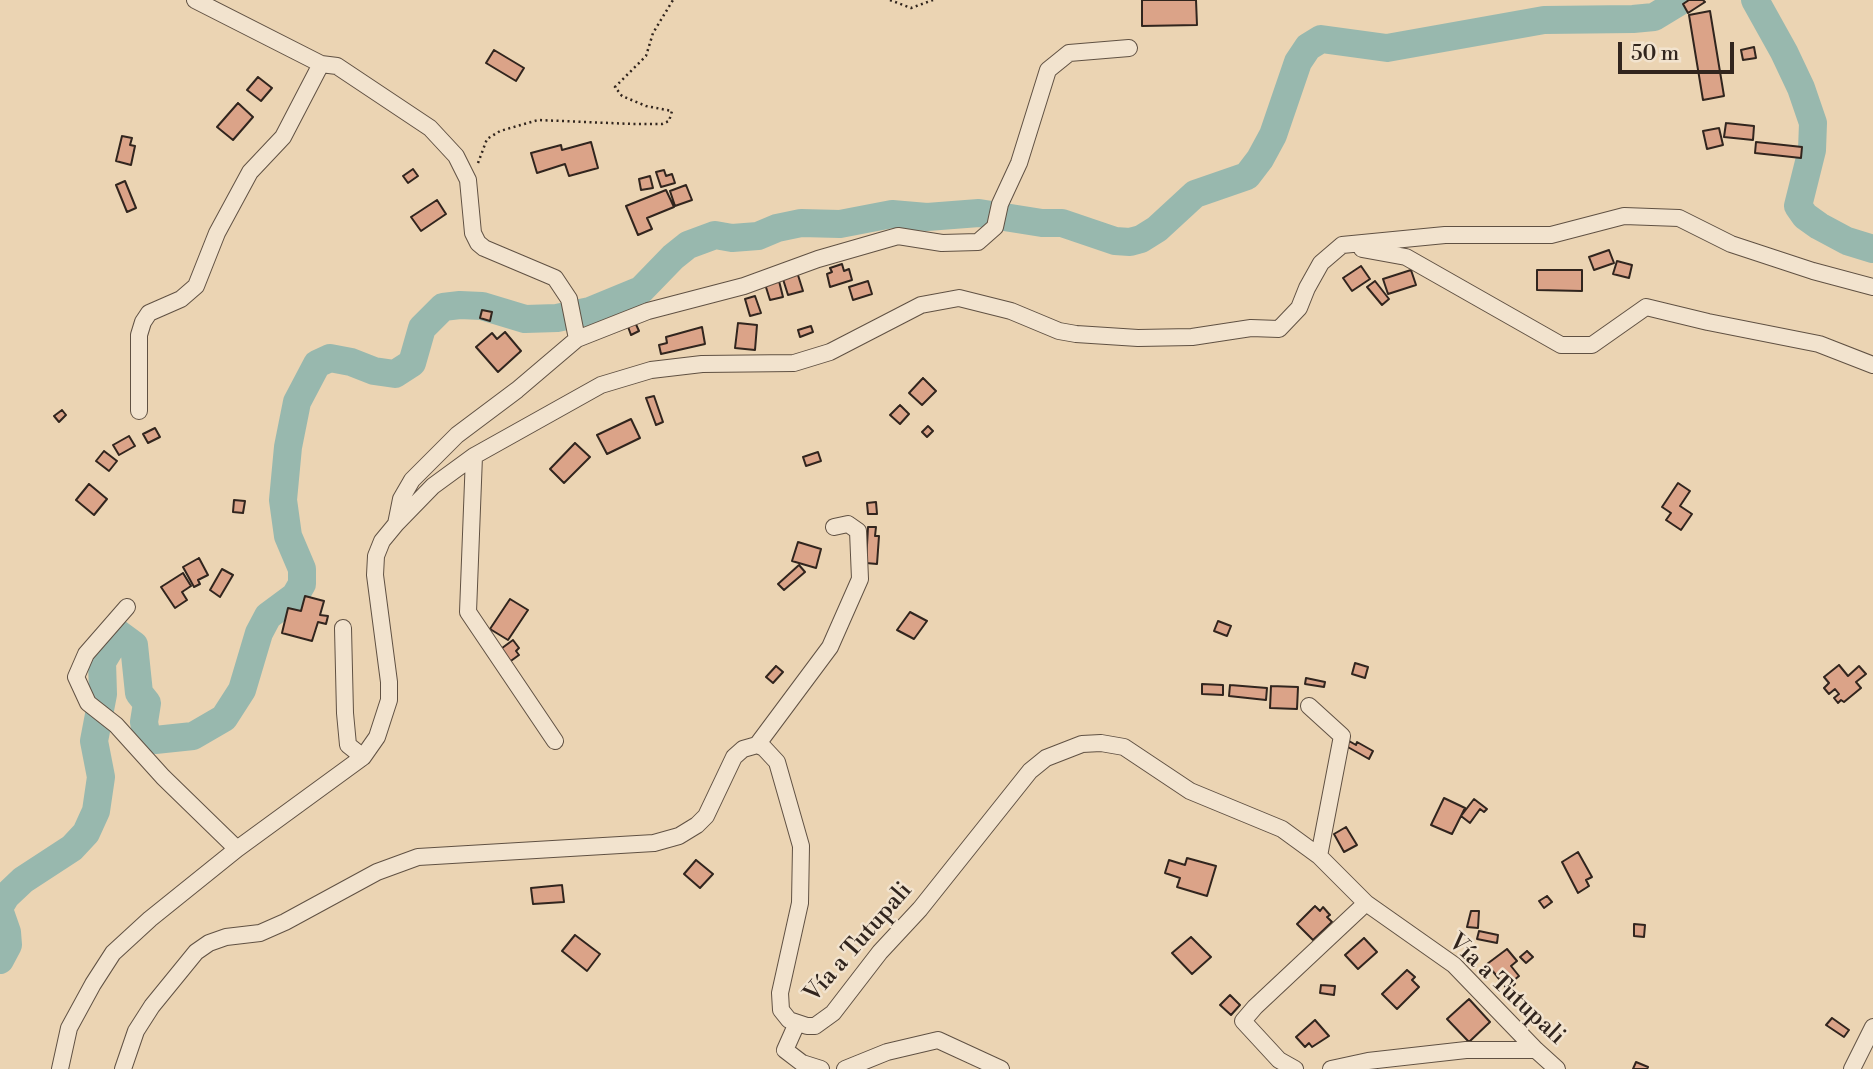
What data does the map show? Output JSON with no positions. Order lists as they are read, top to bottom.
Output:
{
  "streets": {
    "street": ["Vía a Tutupali"]
  },
  "scale_bar": "50 m"
}
